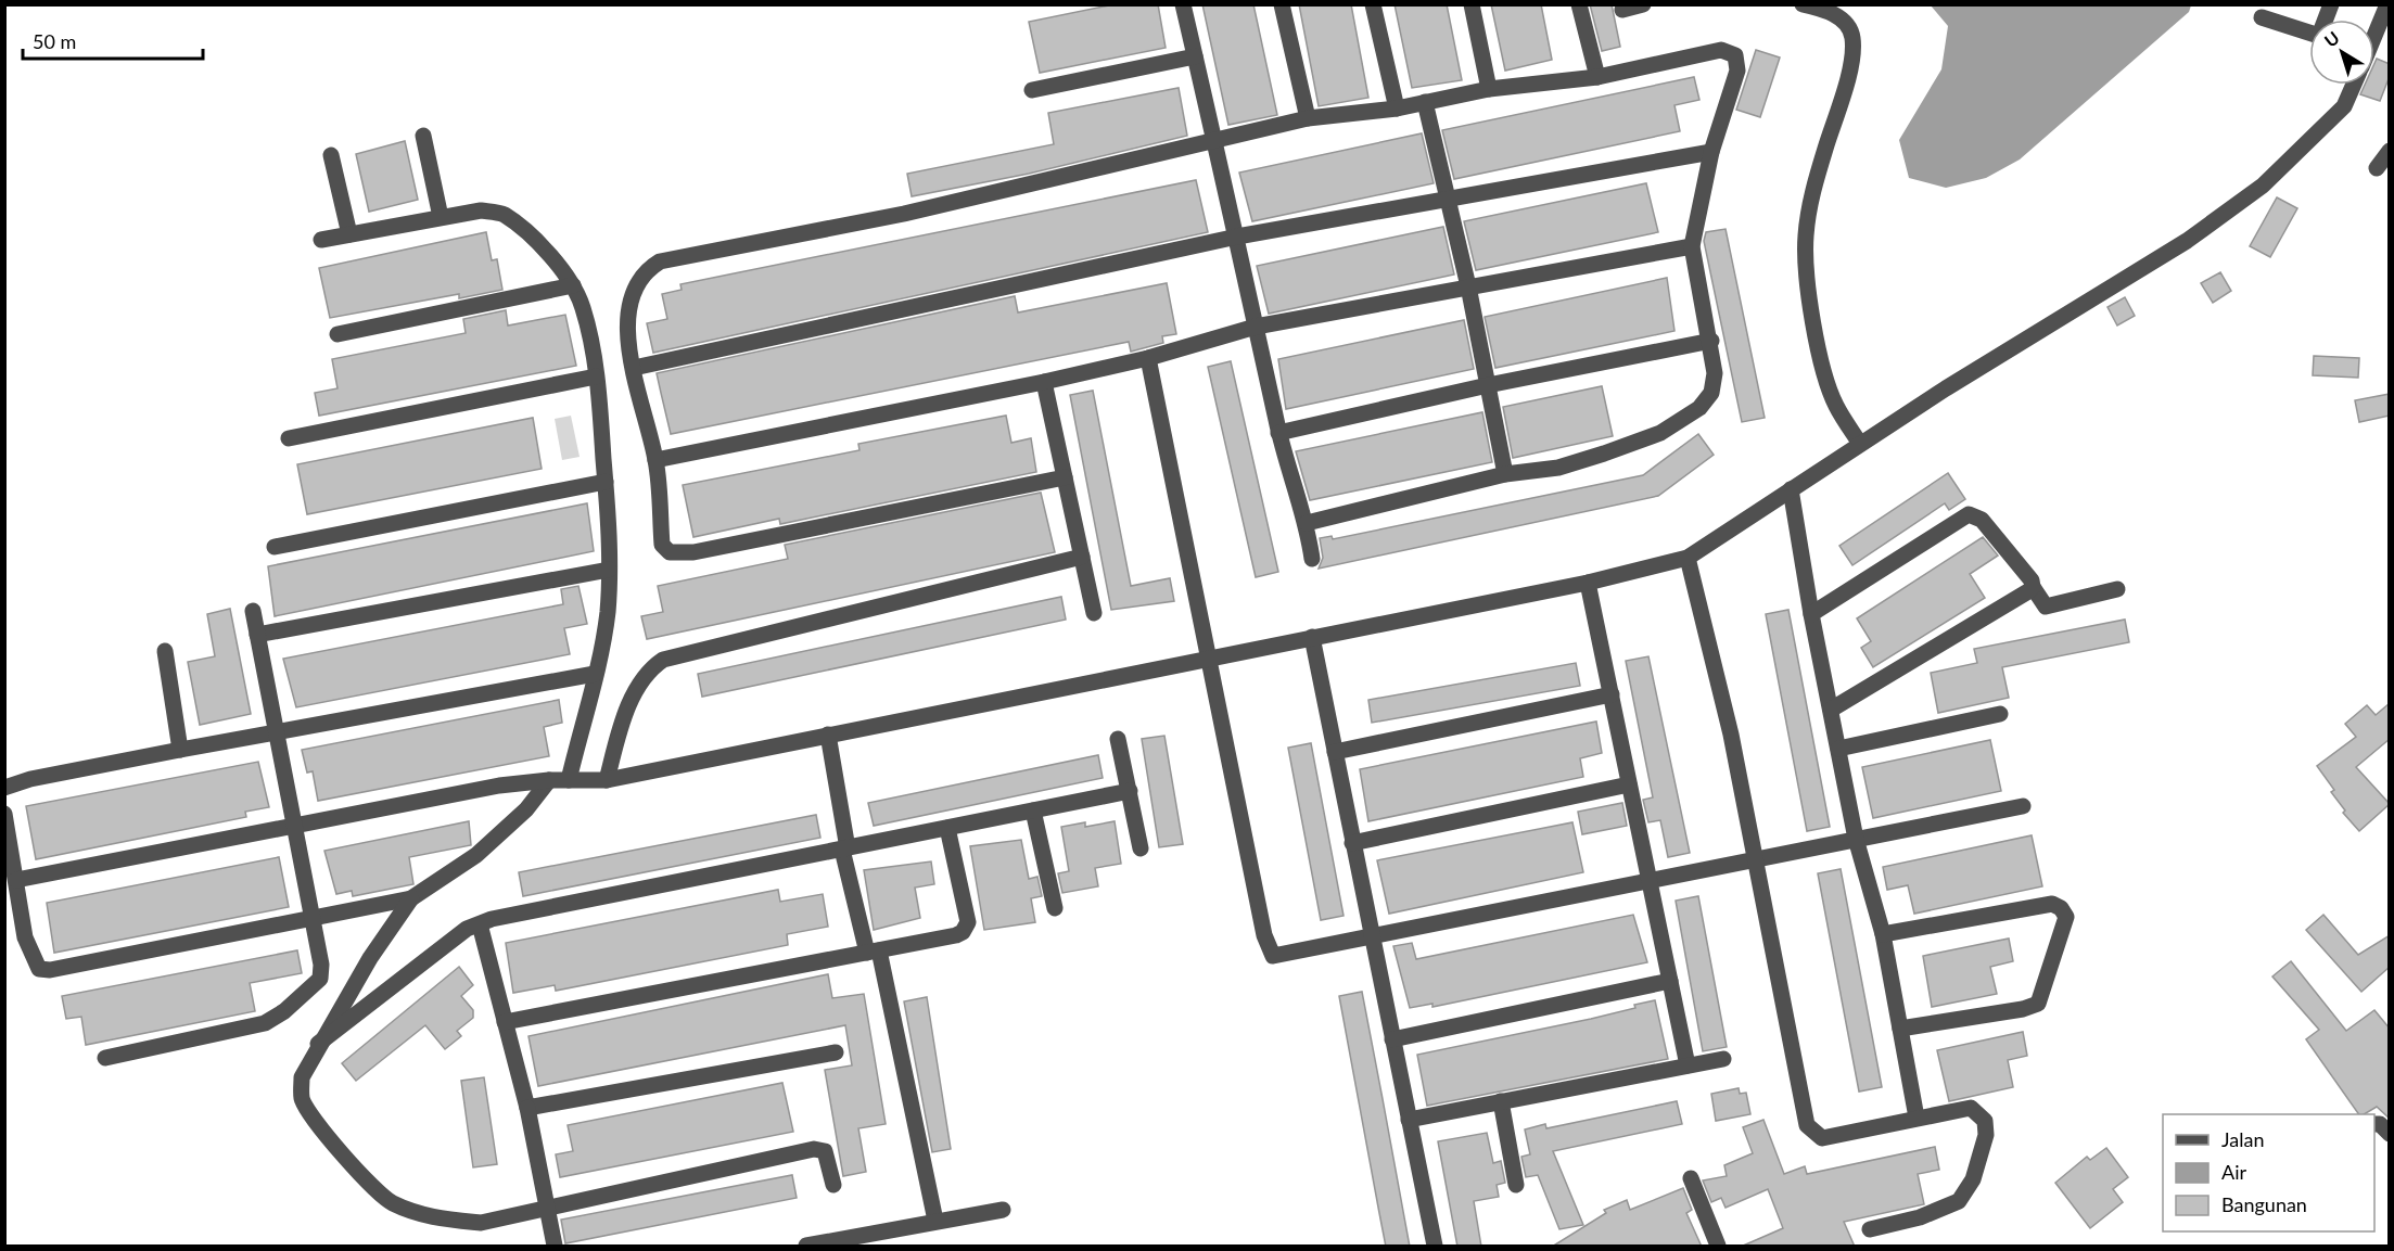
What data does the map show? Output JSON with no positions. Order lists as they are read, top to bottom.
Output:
{
  "legend": ["Jalan", "Air", "Bangunan"],
  "scale_bar": "50 m",
  "north": "top left"
}
